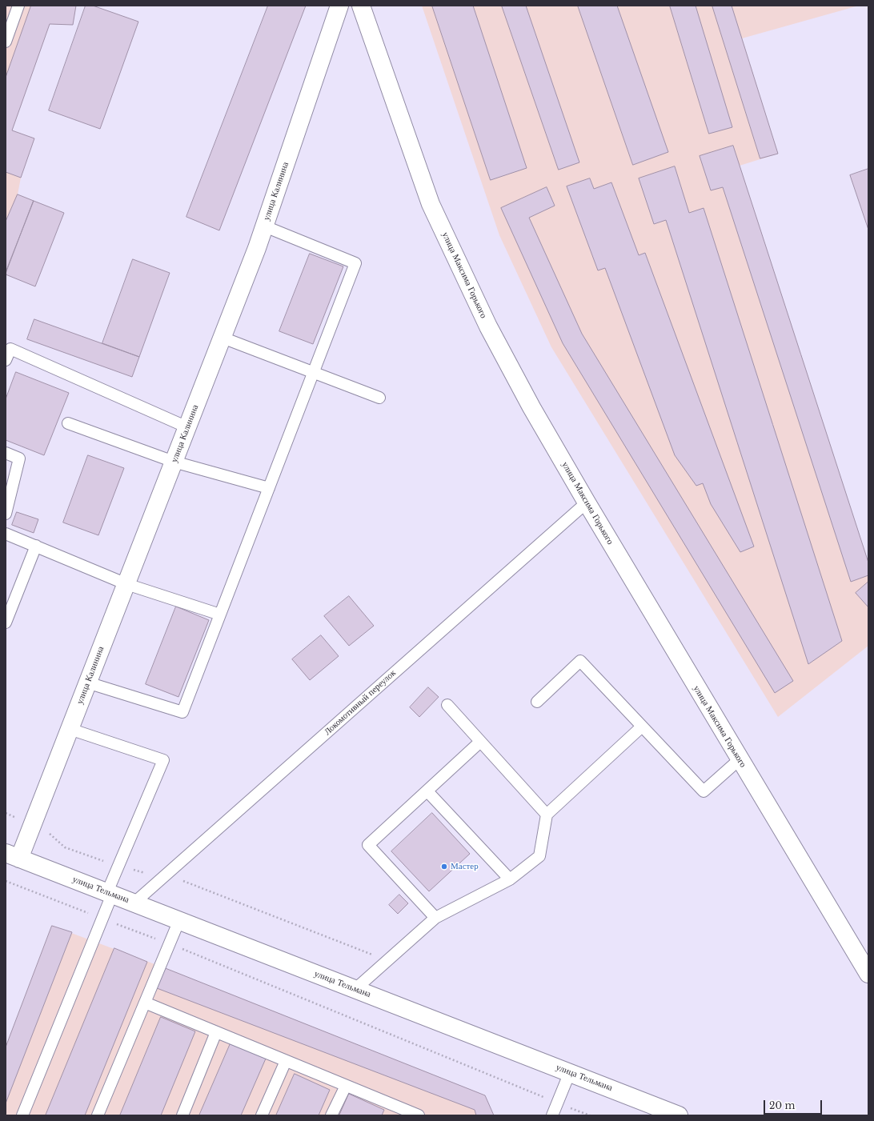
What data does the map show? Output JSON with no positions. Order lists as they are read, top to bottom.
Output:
{
  "streets": {
    "street": ["улица Калинина", "улица Максима Горького", "улица Тельмана"],
    "lane": ["Локомотивный переулок"]
  },
  "crossings": [
    ["улица Калинина", "улица Тельмана"],
    ["улица Максима Горького", "Локомотивный переулок"],
    ["Локомотивный переулок", "улица Тельмана"]
  ],
  "places": ["Мастер"],
  "scale_bar": "20 m"
}
